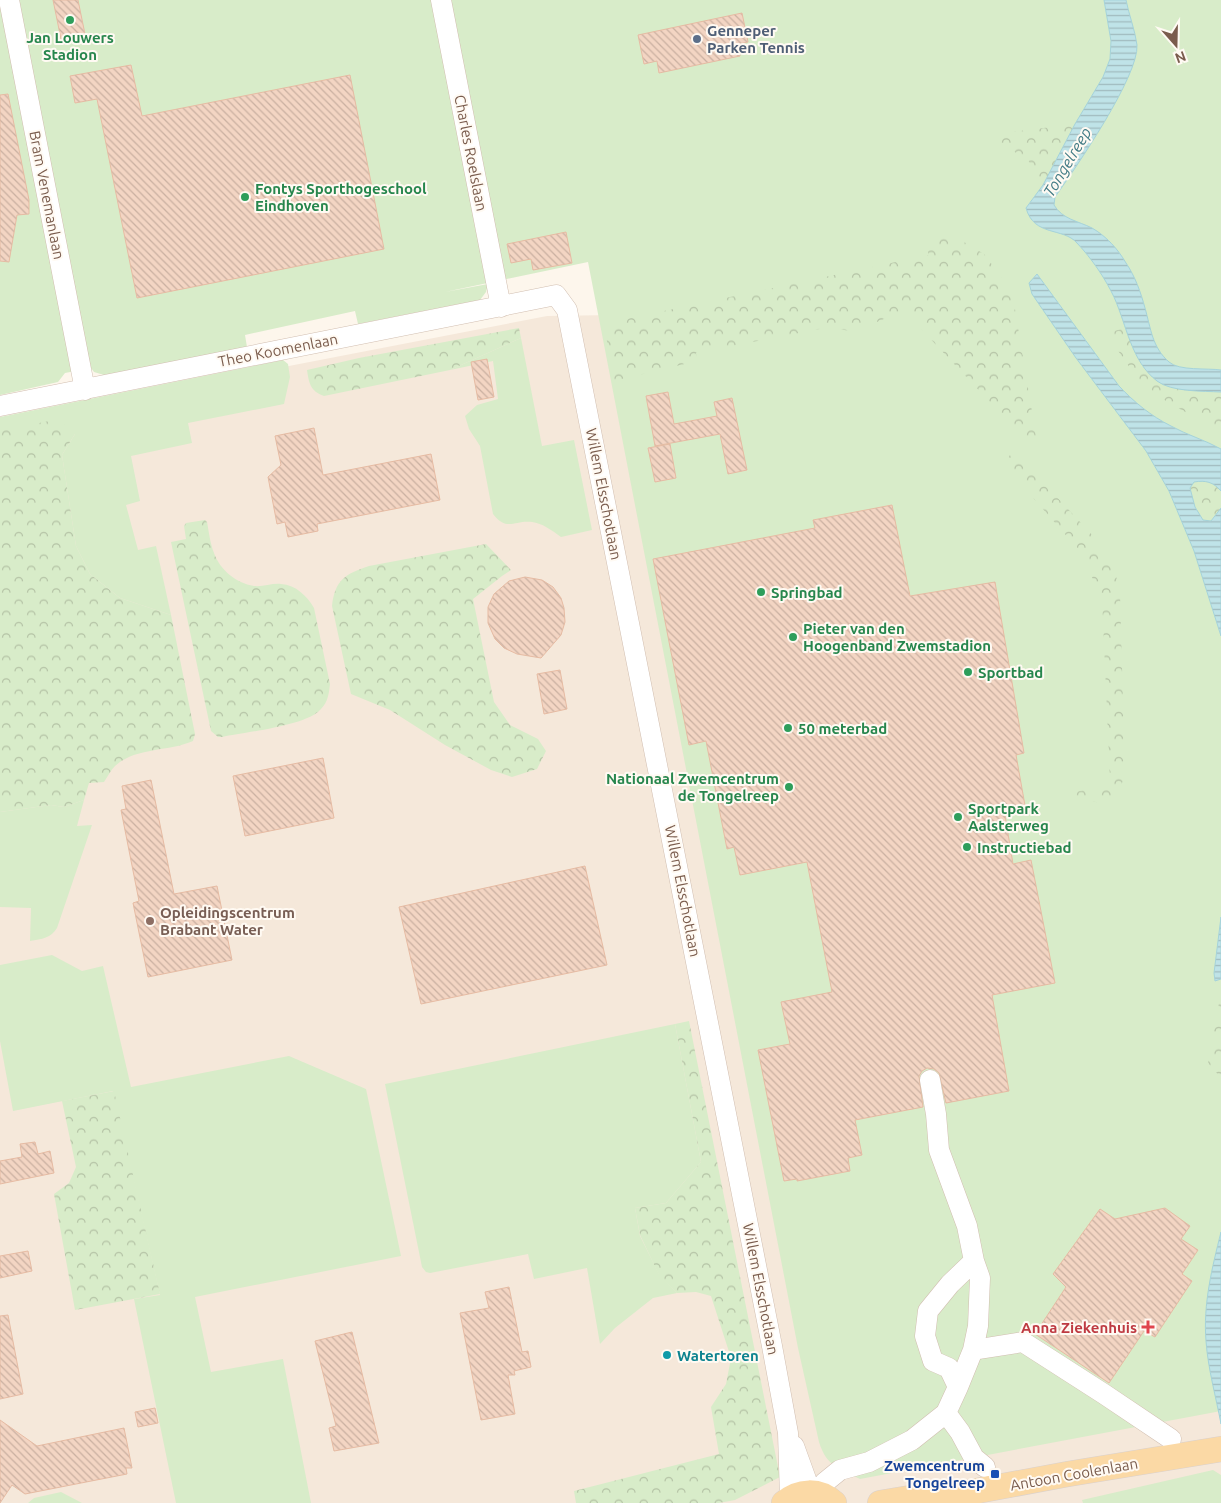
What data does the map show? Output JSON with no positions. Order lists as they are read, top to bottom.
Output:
{
  "streets": {
    "main road": ["Antoon Coolenlaan"],
    "street": [
      "Charles Roelslaan",
      "Bram Venemanlaan",
      "Theo Koomenlaan",
      "Willem Elsschotlaan"
    ]
  },
  "crossings": [
    ["Charles Roelslaan", "Theo Koomenlaan"],
    ["Bram Venemanlaan", "Theo Koomenlaan"],
    ["Theo Koomenlaan", "Willem Elsschotlaan"]
  ],
  "water": ["Tongelreep"],
  "places": {
    "other": [
      "Jan Louwers Stadion",
      "Genneper Parken Tennis",
      "Fontys Sporthogeschool Eindhoven",
      "Springbad",
      "Pieter van den Hoogenband Zwemstadion",
      "Sportbad",
      "50 meterbad",
      "Nationaal Zwemcentrum de Tongelreep",
      "Sportpark Aalsterweg",
      "Instructiebad",
      "Opleidingscentrum Brabant Water",
      "Watertoren"
    ],
    "health": ["Anna Ziekenhuis"],
    "transit": ["Zwemcentrum Tongelreep"]
  },
  "north": "bottom"
}
